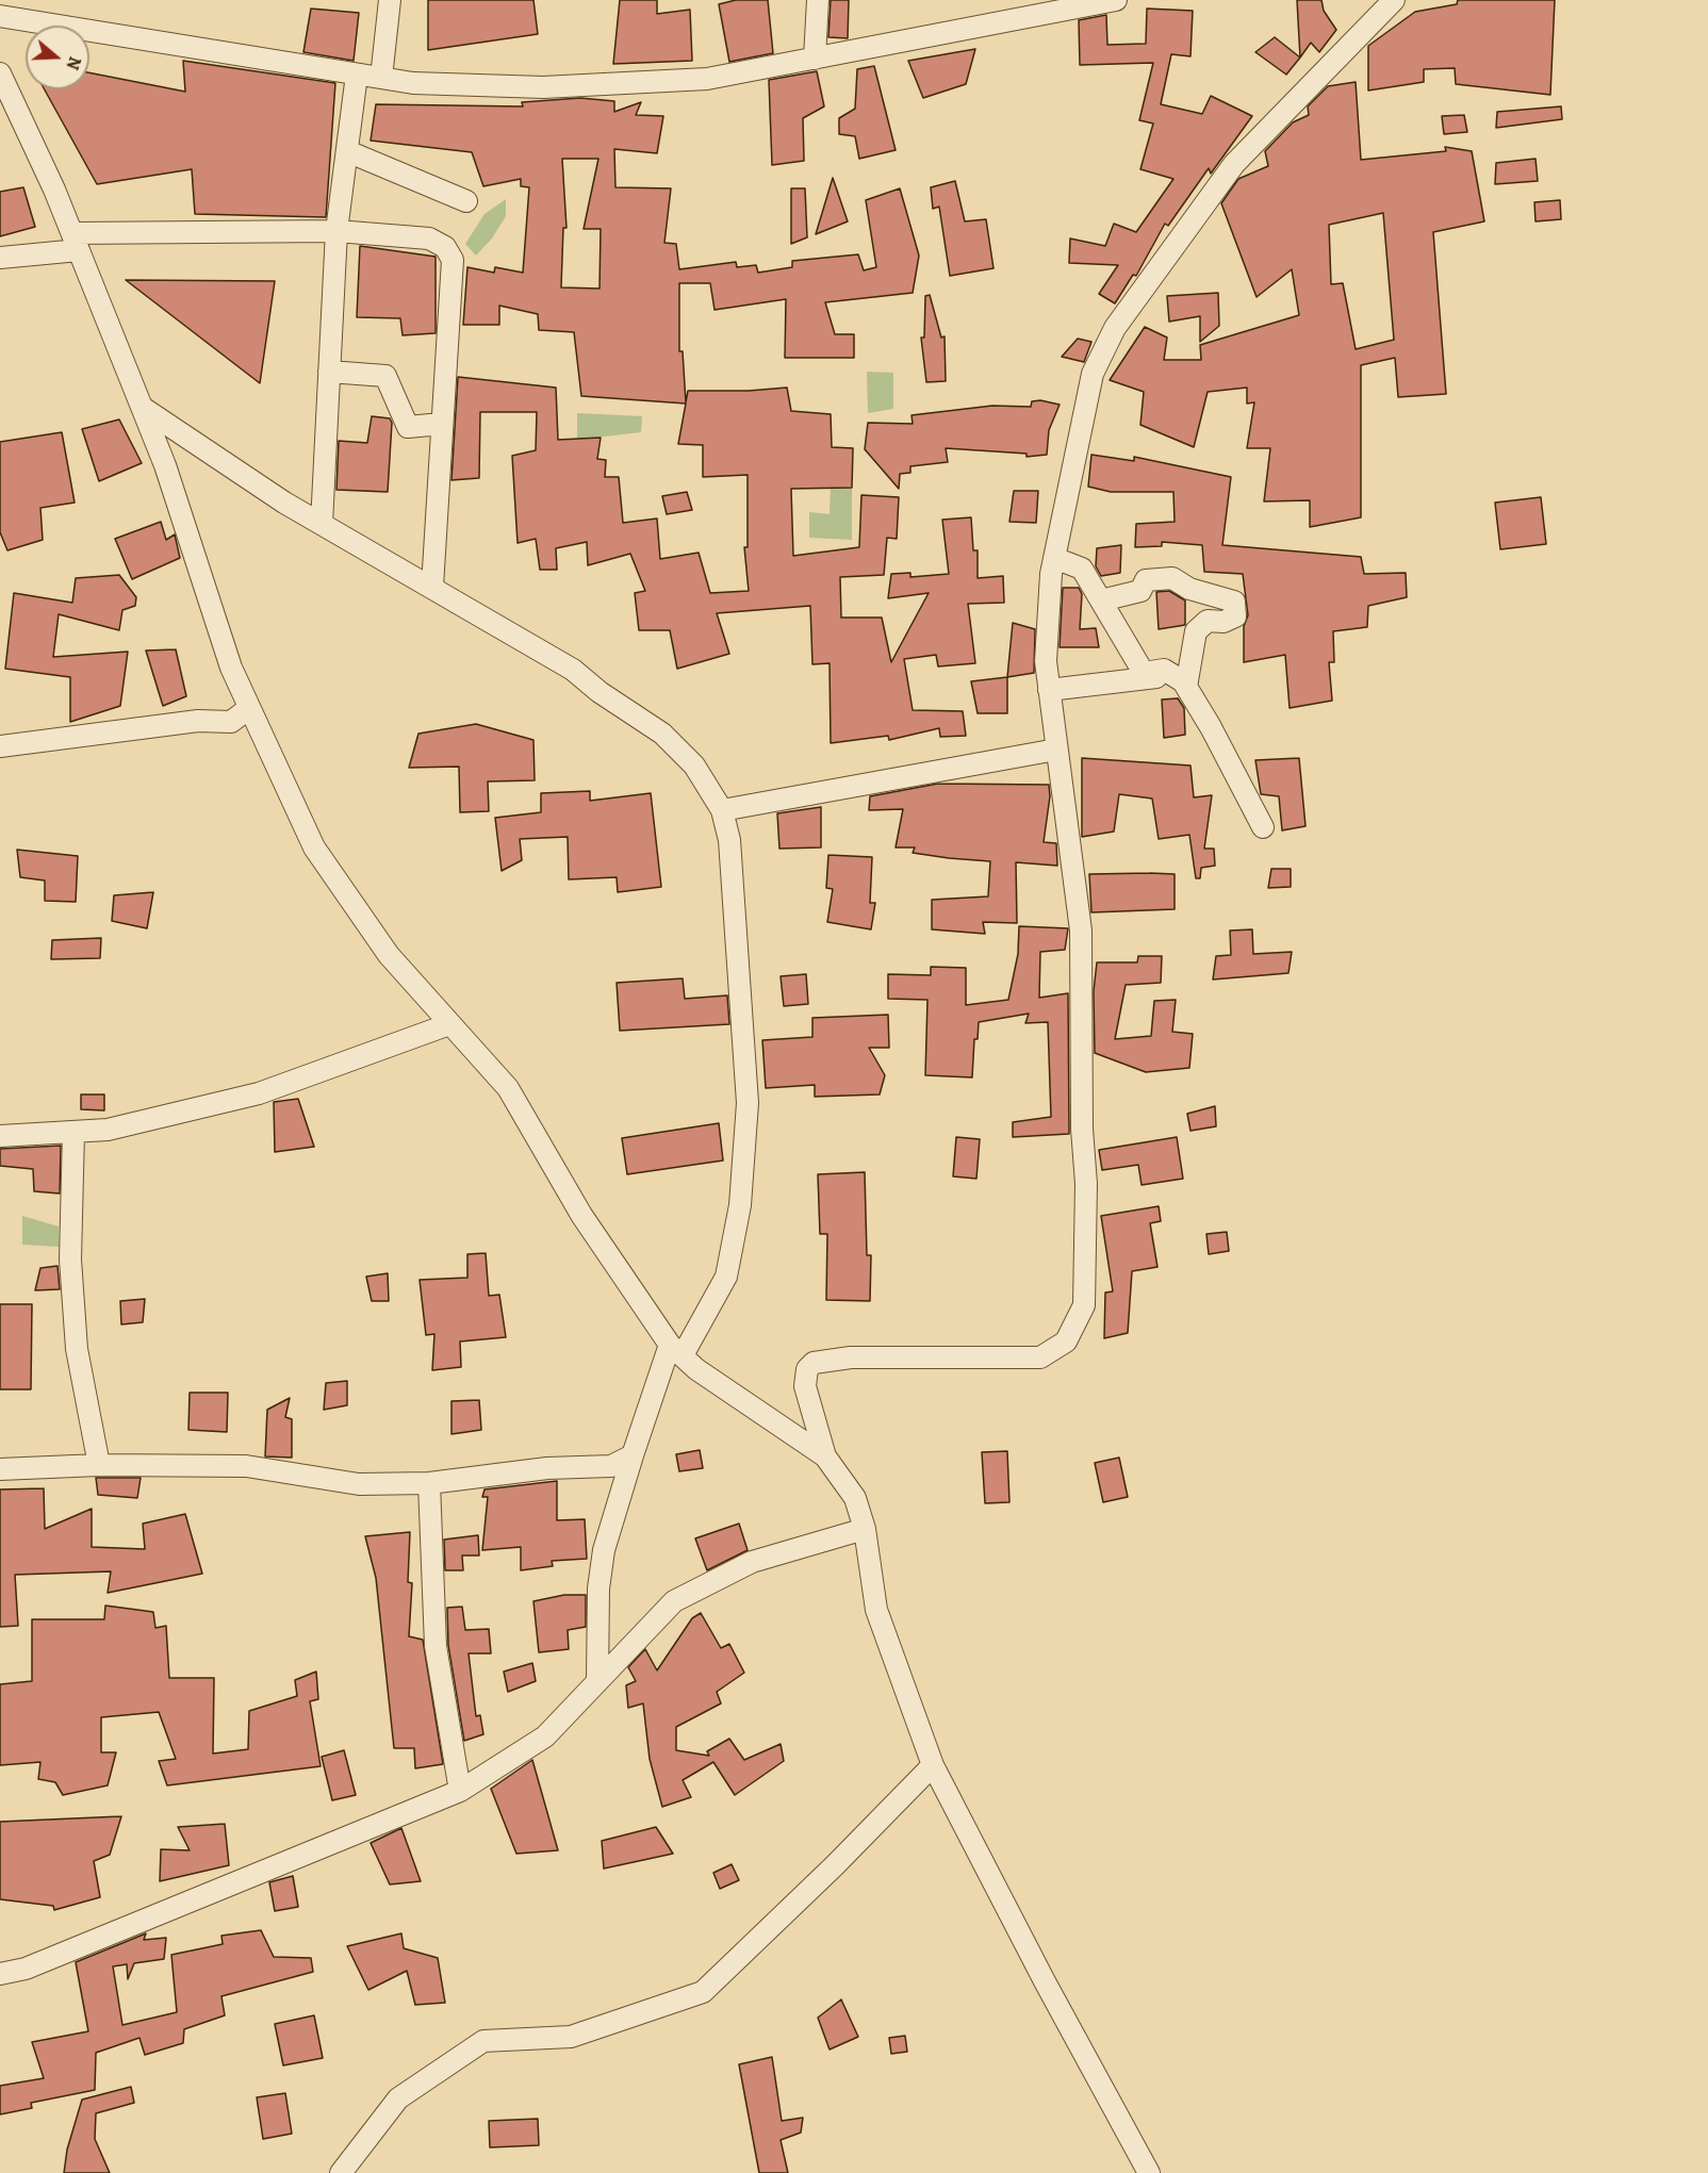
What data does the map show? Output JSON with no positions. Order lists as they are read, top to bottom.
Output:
{
  "north": "right"
}
